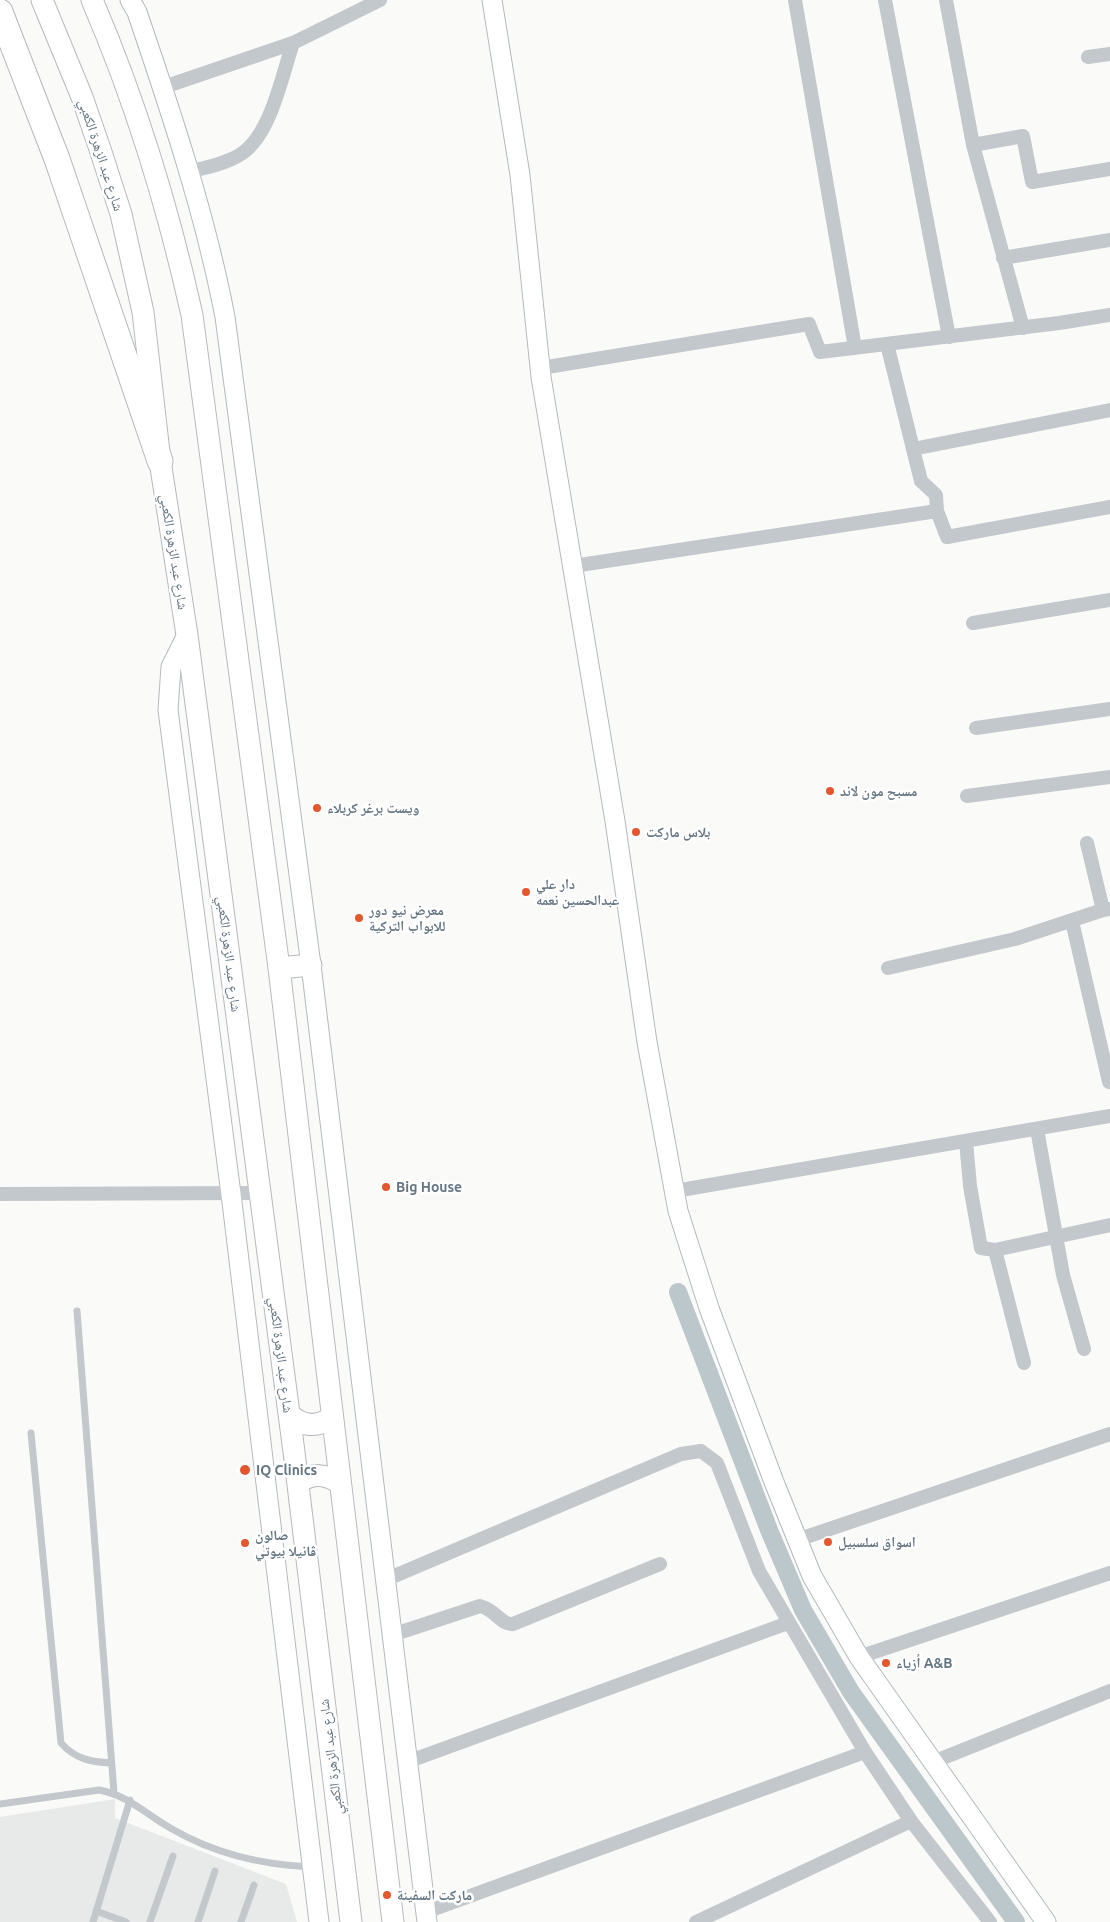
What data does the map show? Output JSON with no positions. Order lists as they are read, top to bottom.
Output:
{
  "streets": {
    "main road": ["شارع عبد الزهرة الكعبي"]
  },
  "places": [
    "مسبح مون لاند",
    "ويست برغر كربلاء",
    "بلاس ماركت",
    "دار علي عبدالحسين نعمه",
    "معرض نيو دور للابواب التركية",
    "Big House",
    "IQ Clinics",
    "اسواق سلسبيل",
    "صالون ڤانيلا بيوتي",
    "أزياء A&B",
    "ماركت السفينة"
  ]
}
